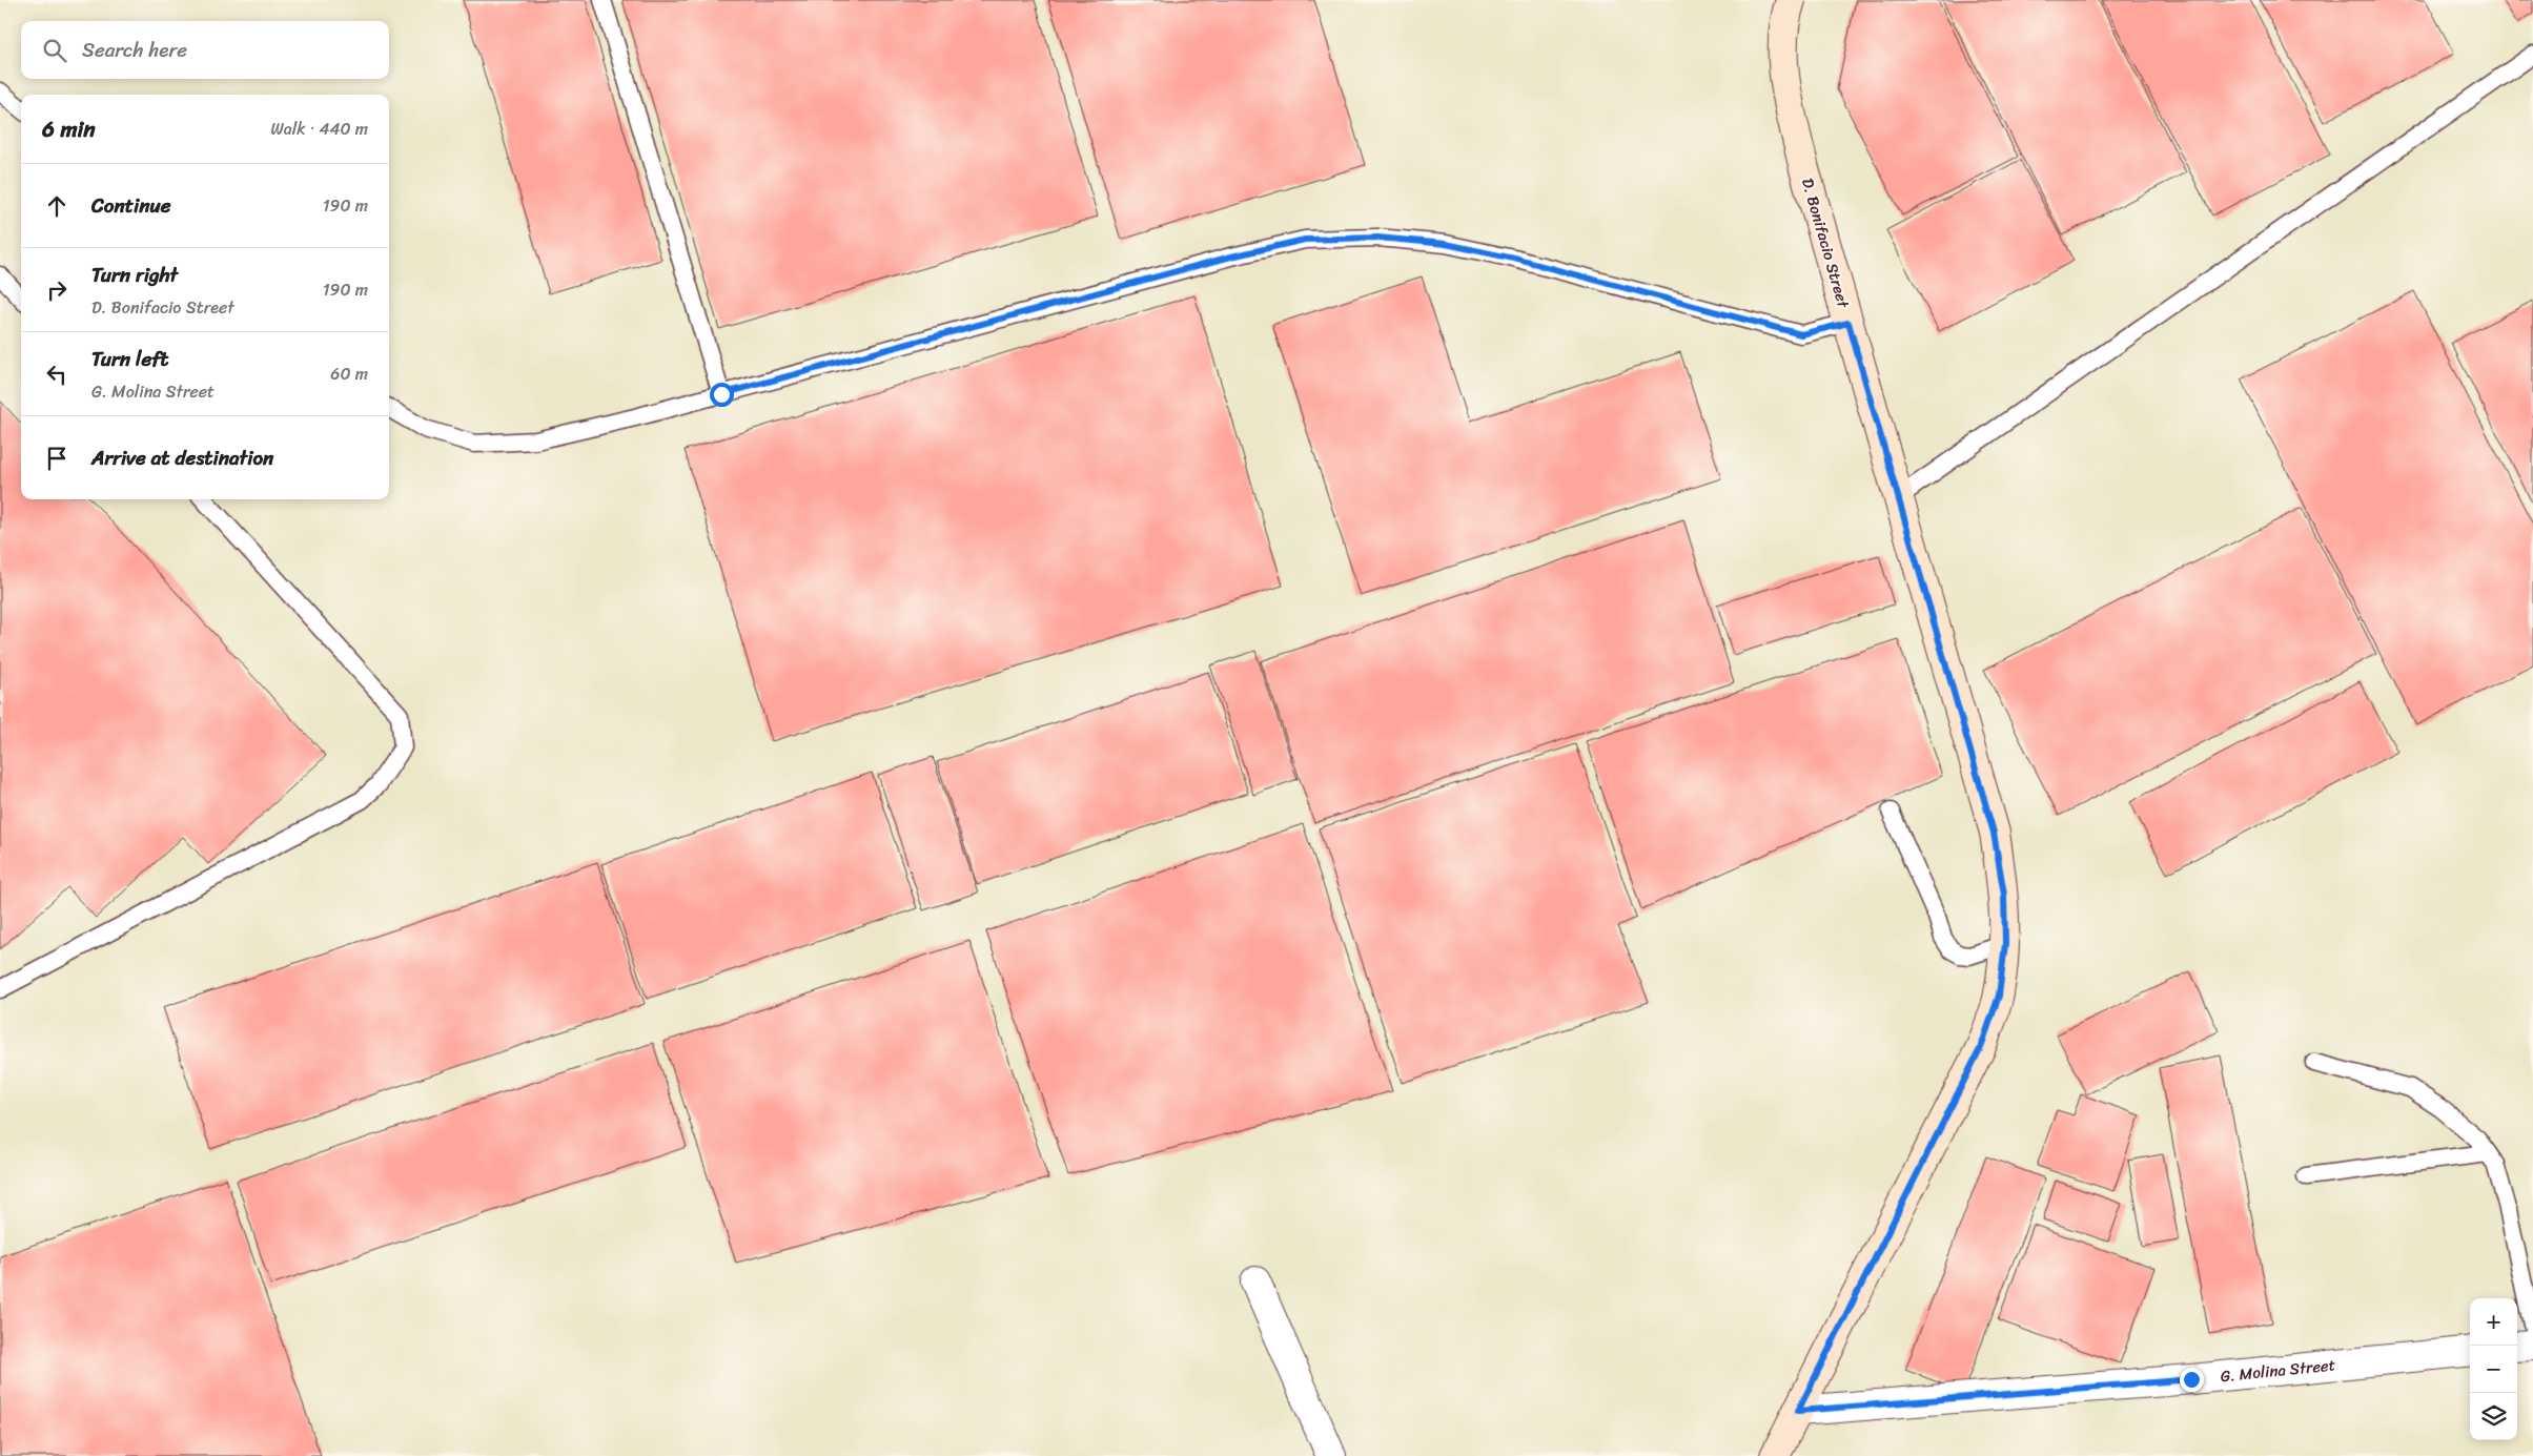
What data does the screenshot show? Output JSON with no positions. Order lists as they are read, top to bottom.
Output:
{
  "streets": {
    "main road": ["D. Bonifacio Street"],
    "street": ["G. Molina Street"]
  },
  "crossings": [
    ["D. Bonifacio Street", "G. Molina Street"]
  ],
  "page": {
    "search": "Search here",
    "heading": ["6 min", "Walk · 440 m"],
    "list": [
      ["Continue", "190 m"],
      ["Turn right", "D. Bonifacio Street", "190 m"],
      ["Turn left", "G. Molina Street", "60 m"],
      "Arrive at destination"
    ],
    "map_buttons": ["+", "−"]
  }
}
